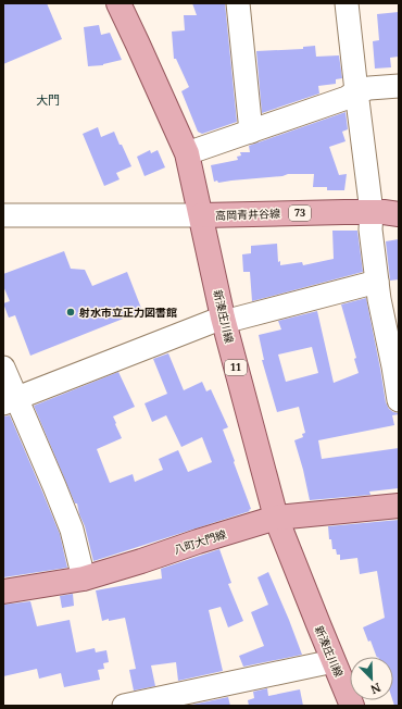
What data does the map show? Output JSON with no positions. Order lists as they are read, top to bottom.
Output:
{
  "streets": {
    "main road": [
      "73",
      "高岡青井谷線",
      "新湊庄川線",
      "11",
      "八町大門線"
    ]
  },
  "crossings": [
    ["高岡青井谷線", "新湊庄川線"],
    ["新湊庄川線", "八町大門線"]
  ],
  "districts": ["大門"],
  "places": ["射水市立正力図書館"],
  "north": "bottom right"
}
